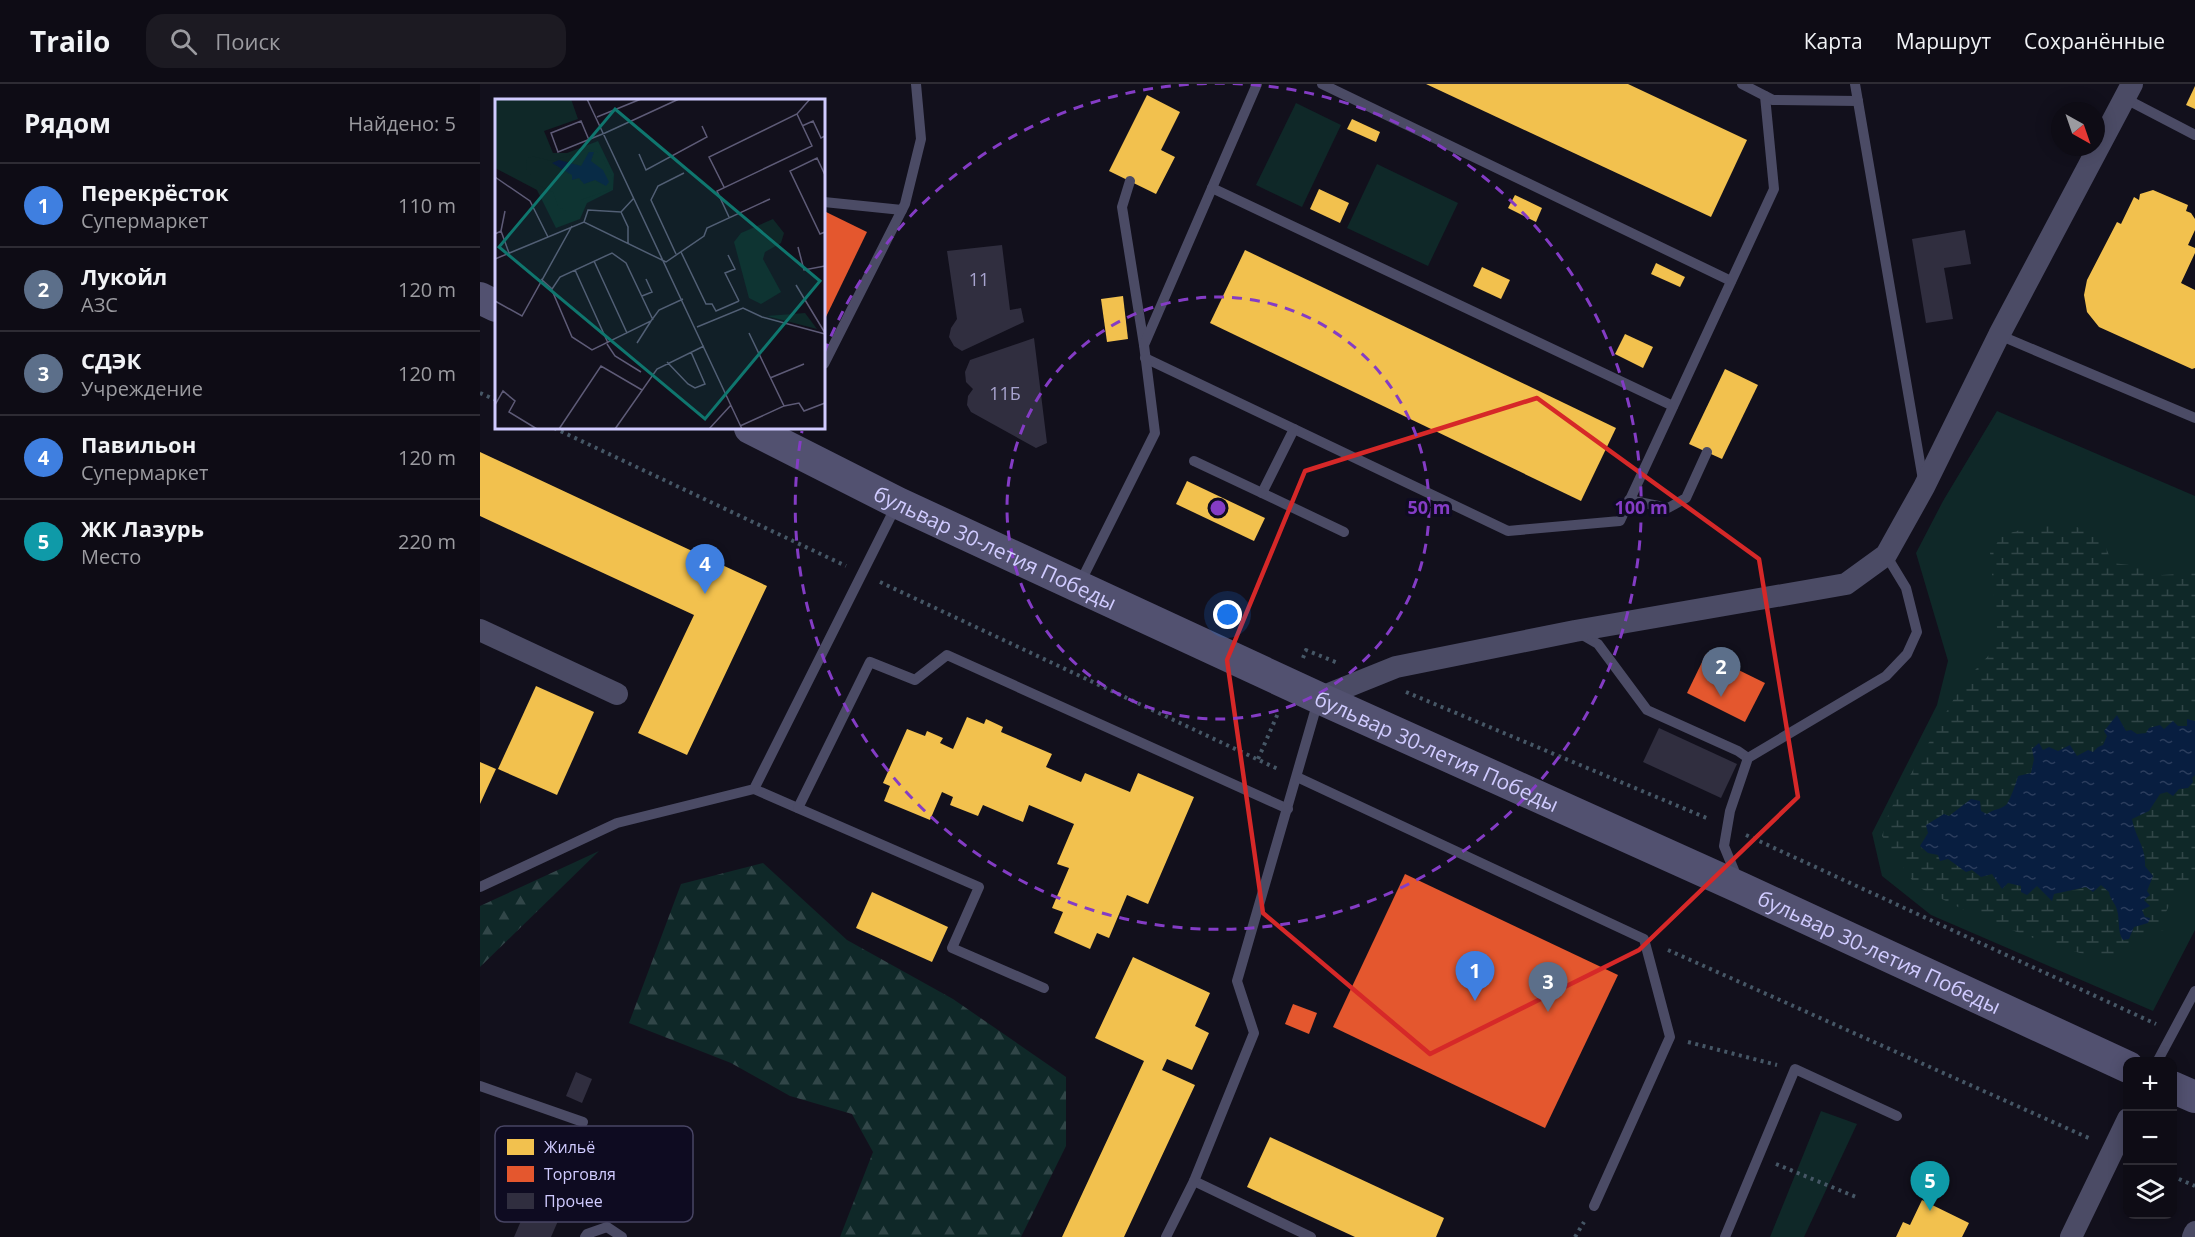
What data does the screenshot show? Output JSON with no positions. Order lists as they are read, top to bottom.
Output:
{
  "streets": {
    "main road": ["бульвар 30-летия Победы"]
  },
  "house_numbers": ["11", "11Б"],
  "legend": ["Жильё", "Торговля", "Прочее"],
  "north": "bottom right",
  "page": {
    "header": "Trailo",
    "search": "Поиск",
    "nav": ["Карта", "Маршрут", "Сохранённые"],
    "heading": ["Рядом", "Найдено: 5"],
    "list": [
      {
        "mark": "1",
        "name": "Перекрёсток",
        "note": "Супермаркет",
        "value": "110 m"
      },
      {
        "mark": "2",
        "name": "Лукойл",
        "note": "АЗС",
        "value": "120 m"
      },
      {
        "mark": "3",
        "name": "СДЭК",
        "note": "Учреждение",
        "value": "120 m"
      },
      {
        "mark": "4",
        "name": "Павильон",
        "note": "Супермаркет",
        "value": "120 m"
      },
      {
        "mark": "5",
        "name": "ЖК Лазурь",
        "note": "Место",
        "value": "220 m"
      }
    ],
    "pins": [
      "4",
      "2",
      "1",
      "3",
      "5"
    ],
    "map_buttons": ["+", "−"]
  },
  "rings": ["50 m", "100 m"]
}
